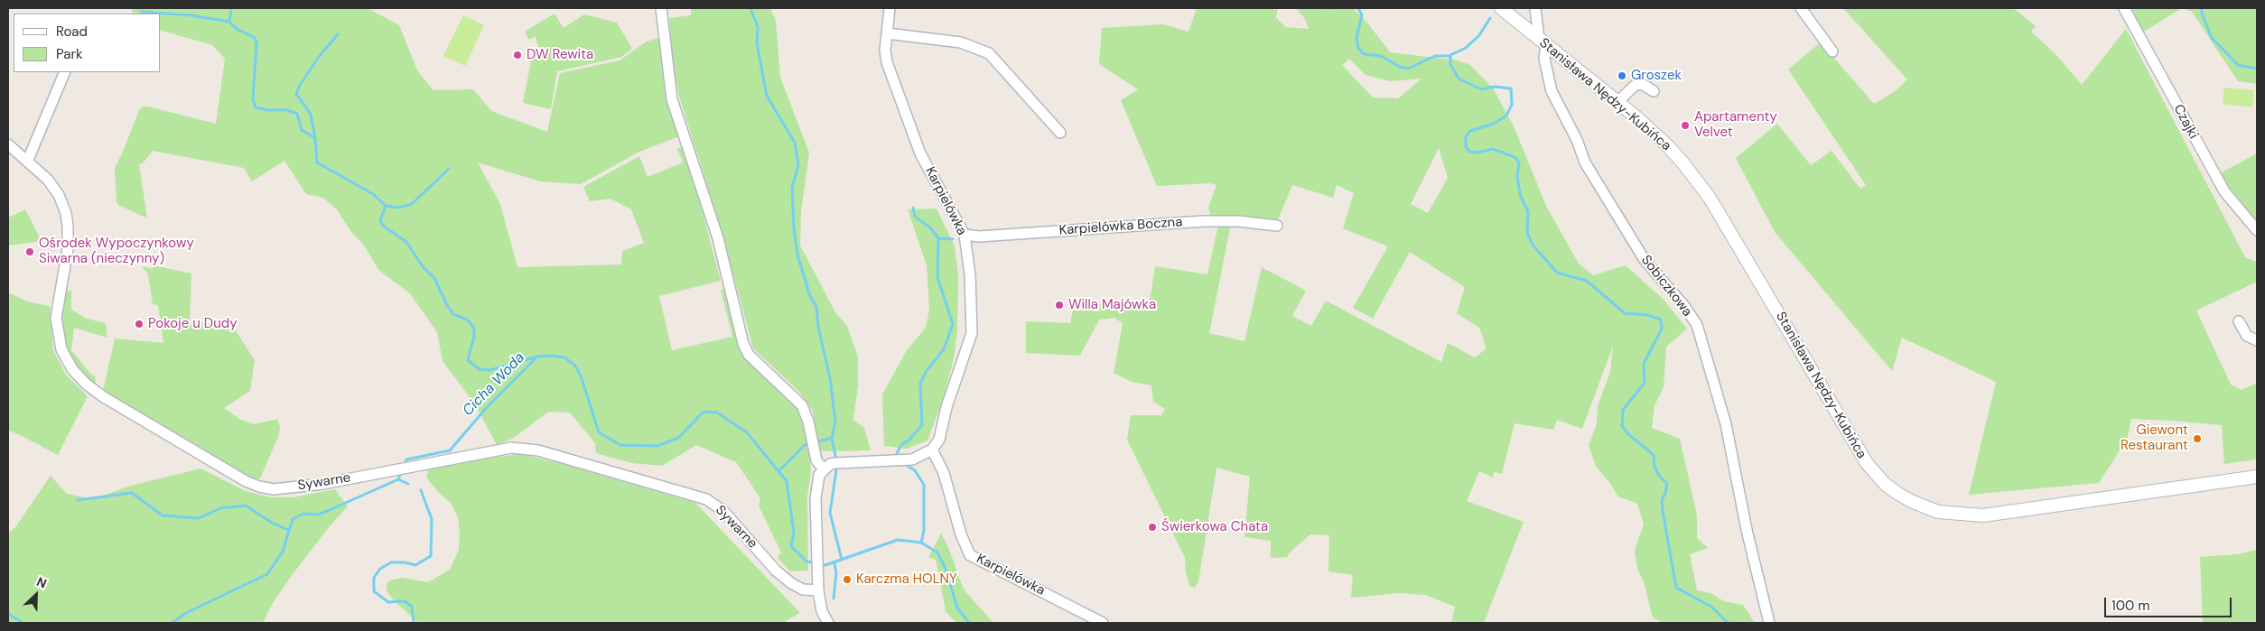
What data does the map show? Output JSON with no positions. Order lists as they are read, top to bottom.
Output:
{
  "streets": {
    "street": [
      "Stanisława Nędzy-Kubińca",
      "Czajki",
      "Karpielówka",
      "Karpielówka Boczna",
      "Sobiczkowa",
      "Sywarne"
    ]
  },
  "crossings": [
    ["Stanisława Nędzy-Kubińca", "Sobiczkowa"],
    ["Karpielówka", "Karpielówka Boczna"]
  ],
  "water": ["Cicha Woda"],
  "places": [
    "DW Rewita",
    "Groszek",
    "Apartamenty Velvet",
    "Ośrodek Wypoczynkowy Siwarna (nieczynny)",
    "Willa Majówka",
    "Pokoje u Dudy",
    "Giewont Restaurant",
    "Świerkowa Chata",
    "Karczma HOLNY"
  ],
  "legend": ["Road", "Park"],
  "scale_bar": "100 m",
  "north": "top right"
}
